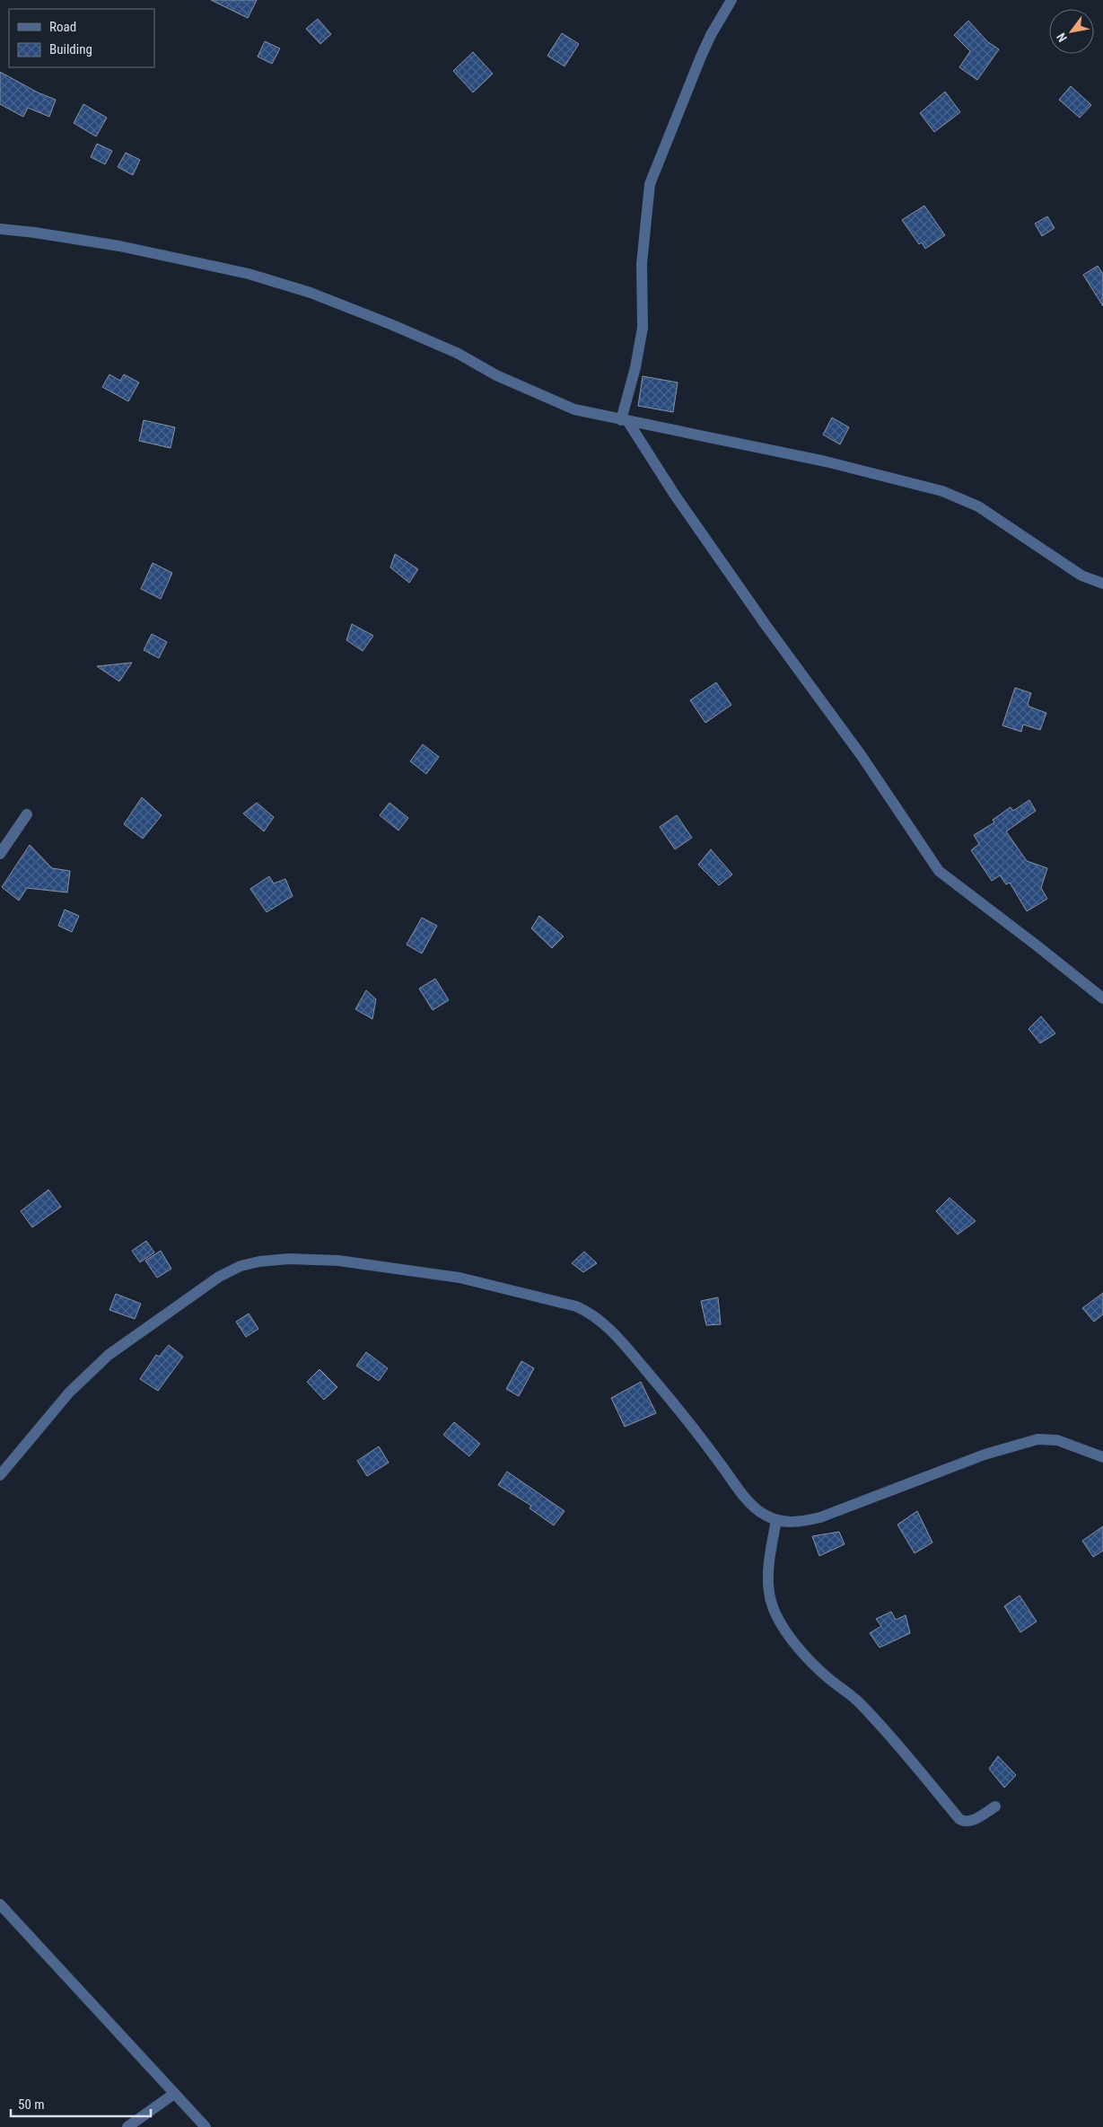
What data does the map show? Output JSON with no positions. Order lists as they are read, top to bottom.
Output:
{
  "legend": ["Road", "Building"],
  "scale_bar": "50 m",
  "north": "bottom left"
}
